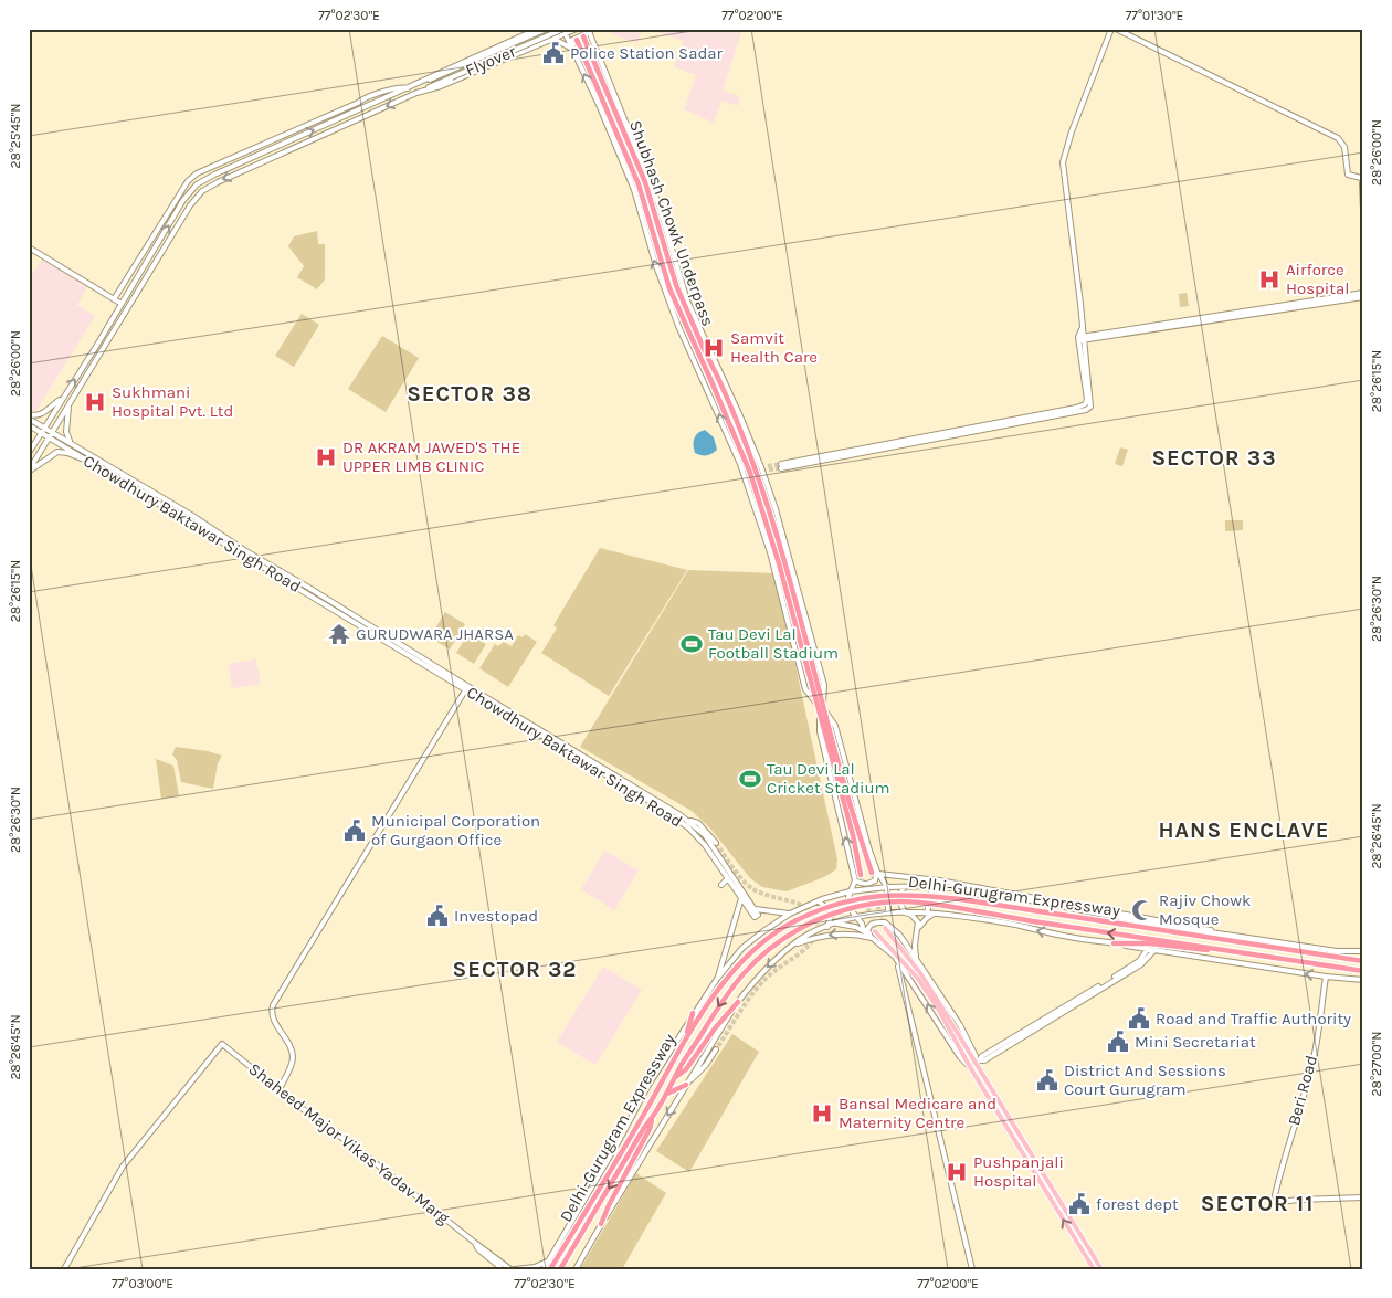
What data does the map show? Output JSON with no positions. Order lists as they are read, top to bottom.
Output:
{
  "streets": {
    "highway": ["Shubhash Chowk Underpass", "Delhi-Gurugram Expressway"],
    "main road": [
      "Flyover",
      "Chowdhury Baktawar Singh Road",
      "Beri Road",
      "Shaheed Major Vikas Yadav Marg"
    ]
  },
  "districts": [
    "SECTOR 38",
    "SECTOR 33",
    "HANS ENCLAVE",
    "SECTOR 32",
    "SECTOR 11"
  ],
  "places": {
    "public building": [
      "Police Station Sadar",
      "Municipal Corporation of Gurgaon Office",
      "Investopad",
      "Road and Traffic Authority",
      "Mini Secretariat",
      "District And Sessions Court Gurugram",
      "forest dept"
    ],
    "hospital": [
      "Airforce Hospital",
      "Samvit Health Care",
      "Sukhmani Hospital Pvt. Ltd",
      "DR AKRAM JAWED'S THE UPPER LIMB CLINIC",
      "Bansal Medicare and Maternity Centre",
      "Pushpanjali Hospital"
    ],
    "temple": ["GURUDWARA JHARSA"],
    "sports": ["Tau Devi Lal Football Stadium", "Tau Devi Lal Cricket Stadium"],
    "mosque": ["Rajiv Chowk Mosque"]
  },
  "coordinates": [
    "77°02'30\"E",
    "77°02'00\"E",
    "77°01'30\"E",
    "28°25'45\"N",
    "28°26'00\"N",
    "28°26'15\"N",
    "28°26'30\"N",
    "28°26'45\"N",
    "28°27'00\"N",
    "77°03'00\"E"
  ]
}
